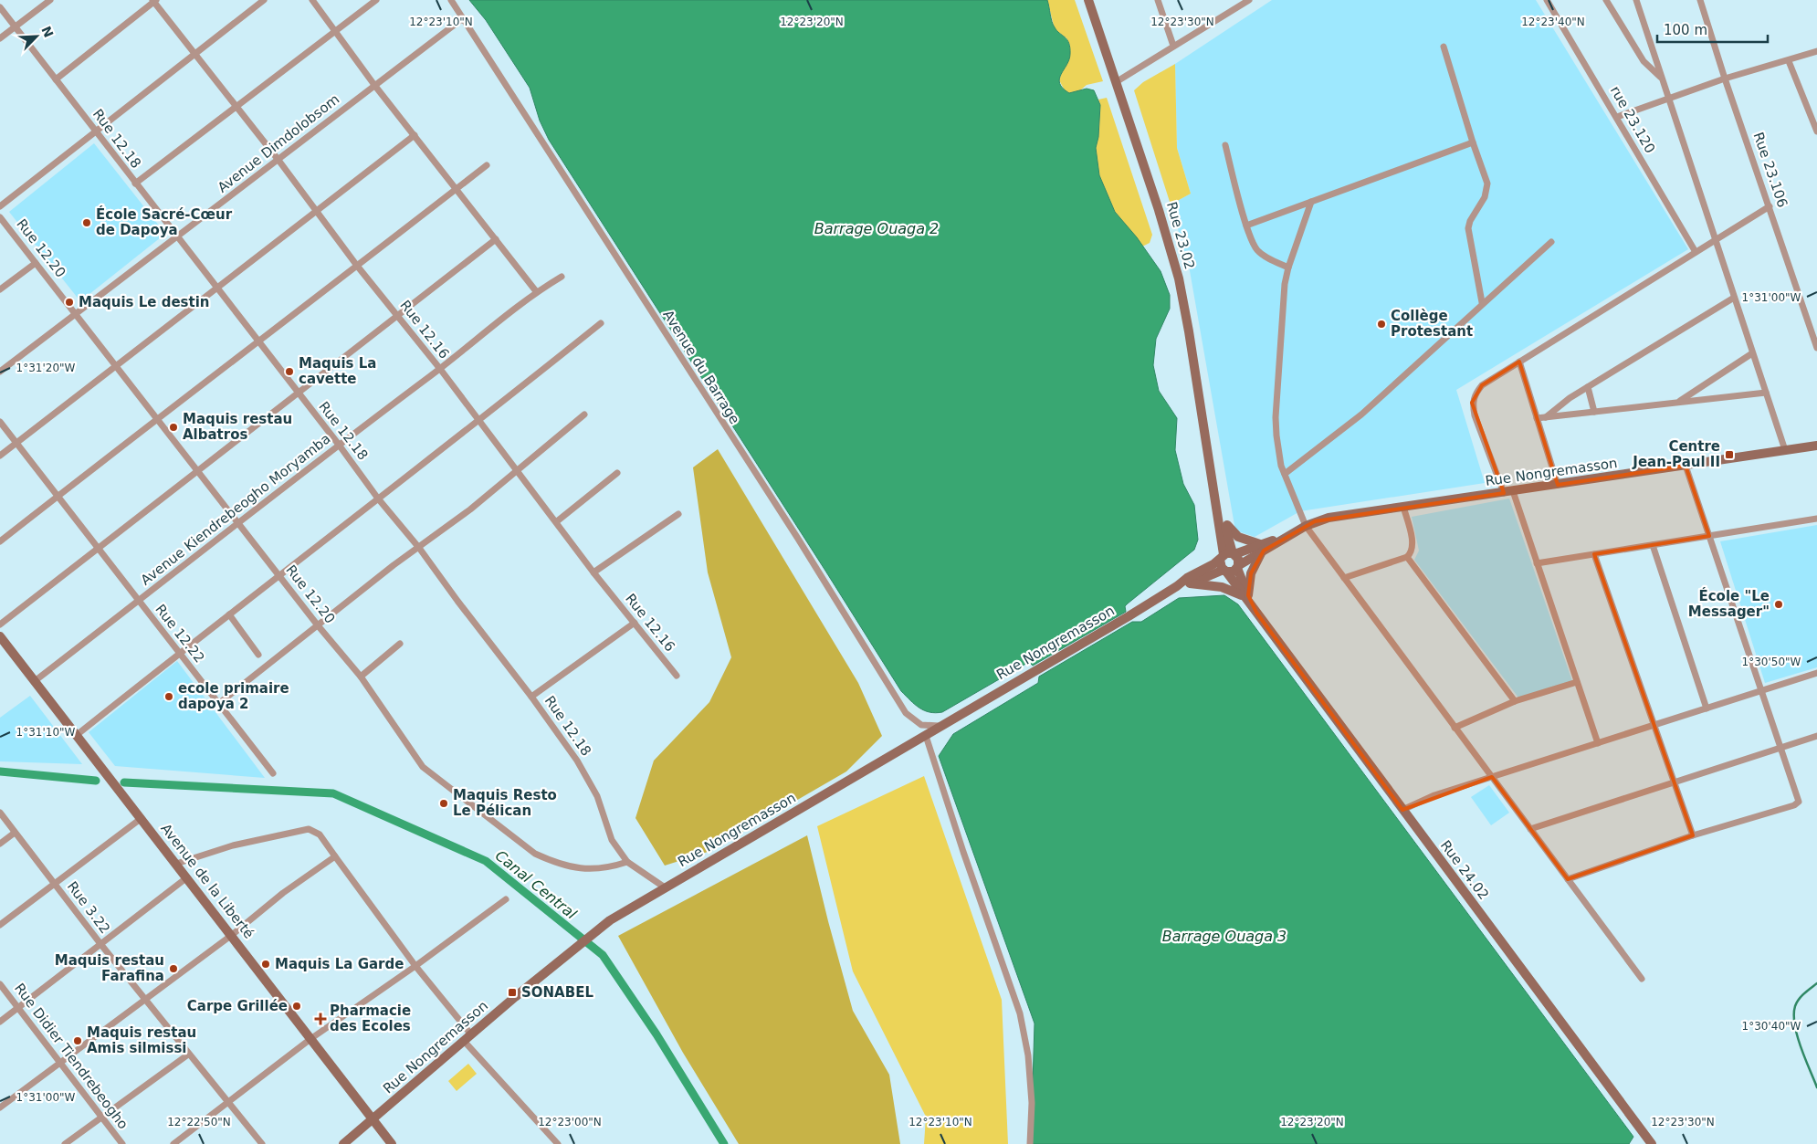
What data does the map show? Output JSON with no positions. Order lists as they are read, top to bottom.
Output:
{
  "streets": {
    "street": [
      "rue 23.120",
      "Rue 12.18",
      "Avenue Dimdolobsom",
      "Rue 23.106",
      "Rue 23.02",
      "Rue 12.20",
      "Rue 12.16",
      "Avenue du Barrage",
      "Rue Nongremasson",
      "Avenue Kiendrebeogho Moryamba",
      "Rue 12.22",
      "Rue 24.02",
      "Avenue de la Liberté",
      "Rue 3.22",
      "Rue Didier Tiendrebeogho"
    ]
  },
  "crossings": [
    ["Rue 12.18", "Avenue Dimdolobsom"],
    ["Rue 12.18", "Rue 12.20"],
    ["Rue 12.18", "Avenue Kiendrebeogho Moryamba"],
    ["Avenue Dimdolobsom", "Rue 12.20"],
    ["Avenue Dimdolobsom", "Rue 12.16"],
    ["Avenue Dimdolobsom", "Avenue du Barrage"],
    ["Rue 23.02", "Rue Nongremasson"],
    ["Rue 23.02", "Rue 24.02"],
    ["Rue 12.20", "Avenue Kiendrebeogho Moryamba"],
    ["Rue 12.16", "Avenue Kiendrebeogho Moryamba"],
    ["Avenue du Barrage", "Rue Nongremasson"],
    ["Rue Nongremasson", "Rue 24.02"],
    ["Rue Nongremasson", "Avenue de la Liberté"],
    ["Avenue Kiendrebeogho Moryamba", "Rue 12.22"],
    ["Avenue Kiendrebeogho Moryamba", "Avenue de la Liberté"]
  ],
  "water": ["Barrage Ouaga 2", "Canal Central", "Barrage Ouaga 3"],
  "places": {
    "other": [
      "École Sacré-Cœur de Dapoya",
      "Maquis Le destin",
      "Collège Protestant",
      "Maquis La cavette",
      "Maquis restau Albatros",
      "École \"Le Messager\"",
      "ecole primaire dapoya 2",
      "Maquis Resto Le Pélican",
      "Maquis La Garde",
      "Maquis restau Farafina",
      "Carpe Grillée",
      "Maquis restau Amis silmissi"
    ],
    "transit": ["Centre Jean-Paul II", "SONABEL"],
    "health": ["Pharmacie des Ecoles"]
  },
  "scale_bar": "100 m",
  "north": "top right",
  "coordinates": [
    "12°23'10\"N",
    "12°23'20\"N",
    "12°23'30\"N",
    "12°23'40\"N",
    "1°31'00\"W",
    "1°31'20\"W",
    "1°30'50\"W",
    "1°31'10\"W",
    "1°30'40\"W",
    "12°22'50\"N",
    "12°23'00\"N"
  ]
}
